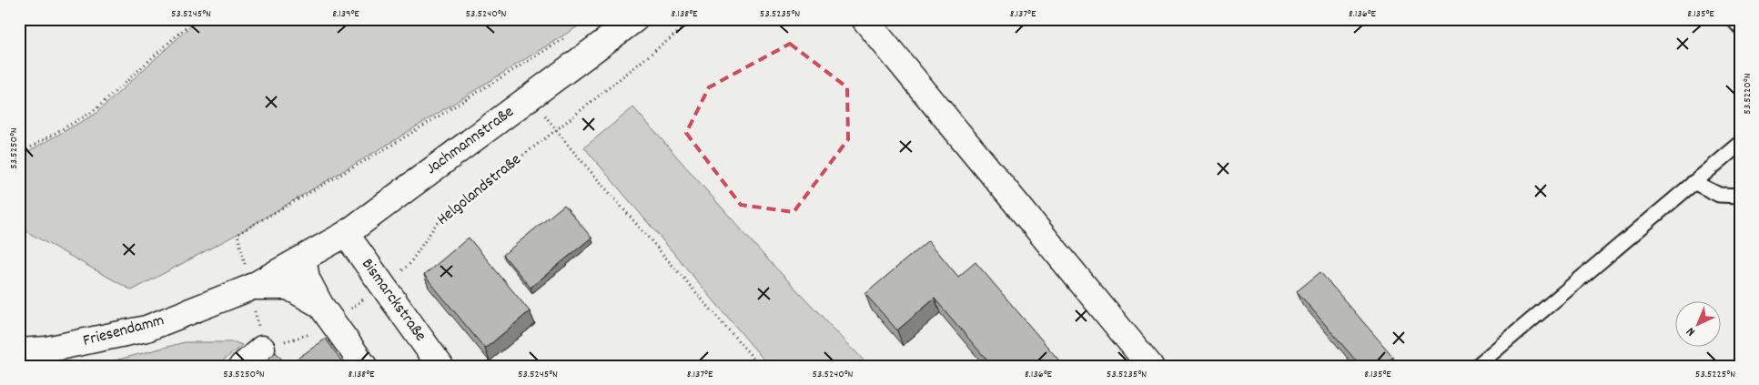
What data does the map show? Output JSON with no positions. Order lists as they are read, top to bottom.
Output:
{
  "streets": {
    "street": ["Jachmannstraße", "Bismarckstraße", "Friesendamm"],
    "path": ["Helgolandstraße"]
  },
  "crossings": [
    ["Jachmannstraße", "Bismarckstraße"],
    ["Jachmannstraße", "Friesendamm"],
    ["Helgolandstraße", "Bismarckstraße"],
    ["Helgolandstraße", "Friesendamm"]
  ],
  "north": "bottom left",
  "coordinates": [
    "53.5245°N",
    "8.139°E",
    "53.5240°N",
    "8.138°E",
    "53.5235°N",
    "8.137°E",
    "8.136°E",
    "8.135°E",
    "53.5220°N",
    "53.5250°N",
    "53.5225°N"
  ]
}
